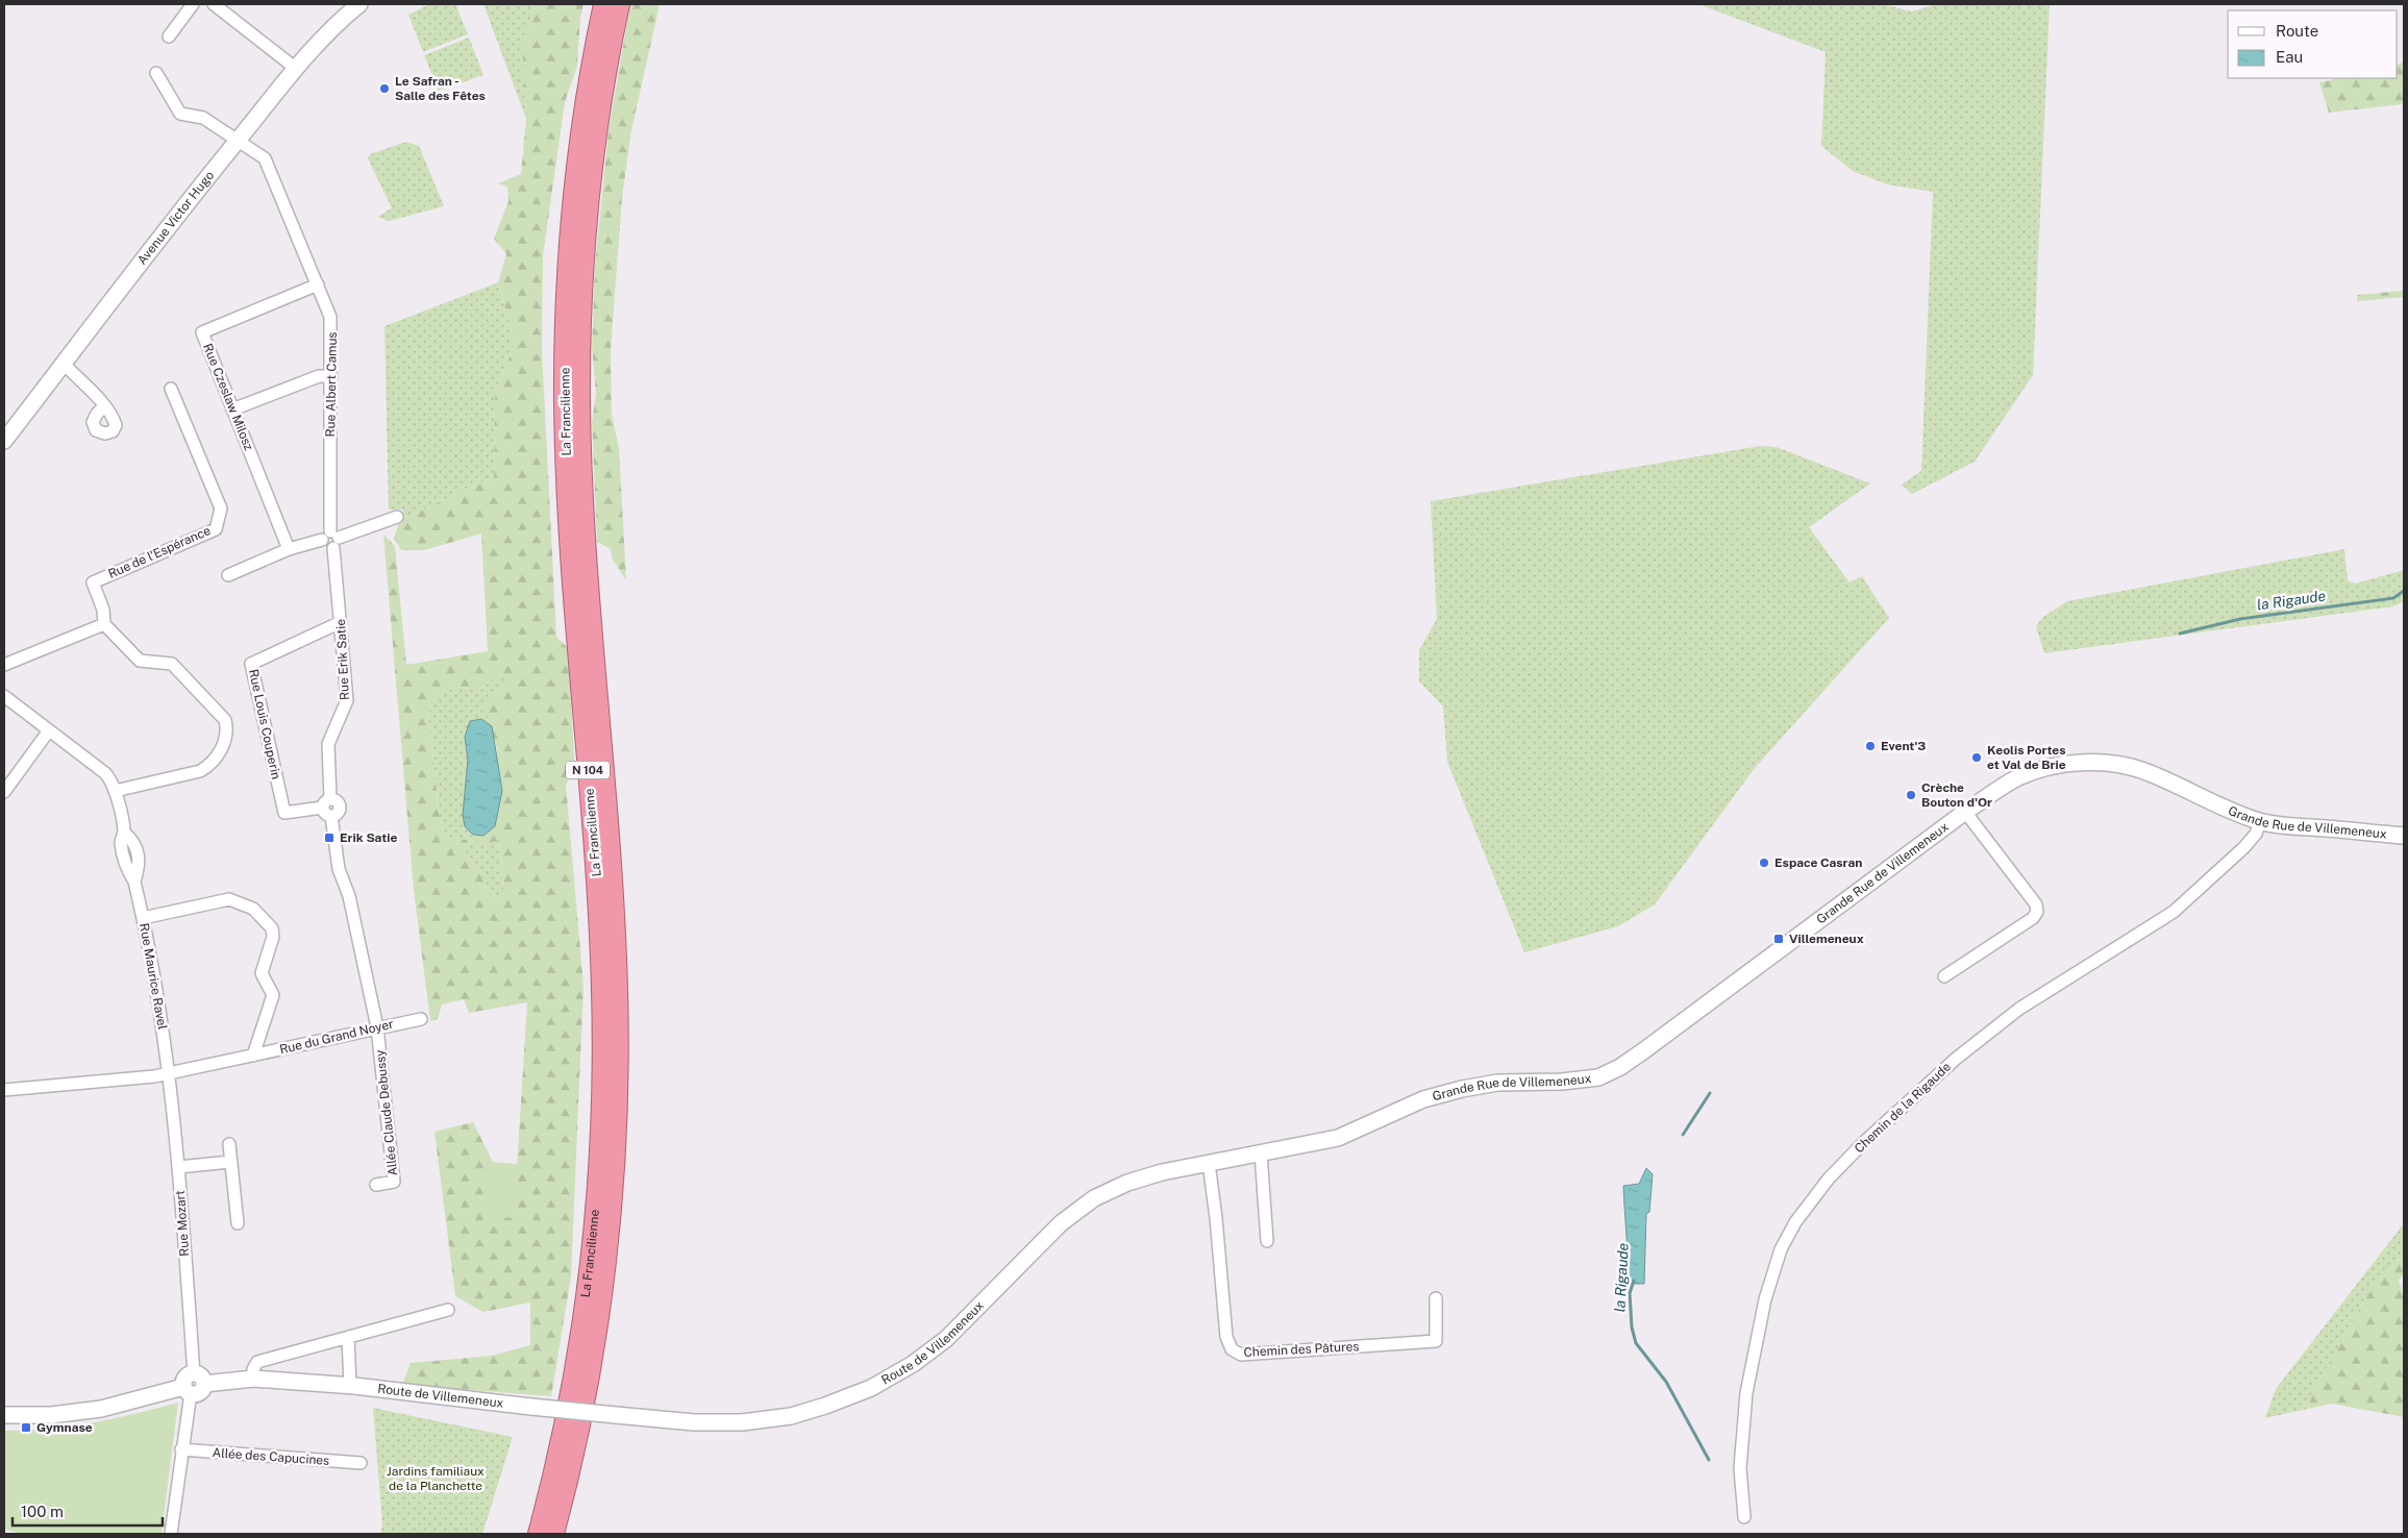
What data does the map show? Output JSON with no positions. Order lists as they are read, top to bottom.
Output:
{
  "streets": {
    "highway": ["La Francilienne", "N 104"],
    "main road": ["Avenue Victor Hugo", "Grande Rue de Villemeneux", "Route de Villemeneux"],
    "street": [
      "Rue Albert Camus",
      "Rue Czeslaw Milosz",
      "Rue de l'Espérance",
      "Rue Erik Satie",
      "Rue Louis Couperin",
      "Rue Maurice Ravel",
      "Rue du Grand Noyer",
      "Chemin de la Rigaude",
      "Allée Claude Debussy",
      "Rue Mozart",
      "Chemin des Pâtures",
      "Allée des Capucines"
    ]
  },
  "crossings": [
    ["Avenue Victor Hugo", "Rue Albert Camus"],
    ["Rue Albert Camus", "Rue Czeslaw Milosz"],
    ["Rue Albert Camus", "Rue Erik Satie"],
    ["Rue Erik Satie", "Rue Louis Couperin"],
    ["Rue Erik Satie", "Rue du Grand Noyer"],
    ["Rue Erik Satie", "Allée Claude Debussy"],
    ["Grande Rue de Villemeneux", "Chemin de la Rigaude"],
    ["Grande Rue de Villemeneux", "Route de Villemeneux"],
    ["Grande Rue de Villemeneux", "Chemin des Pâtures"],
    ["Rue Maurice Ravel", "Rue du Grand Noyer"],
    ["Rue Maurice Ravel", "Rue Mozart"],
    ["Rue du Grand Noyer", "Allée Claude Debussy"],
    ["Rue du Grand Noyer", "Rue Mozart"],
    ["Rue Mozart", "Route de Villemeneux"],
    ["Route de Villemeneux", "Chemin des Pâtures"]
  ],
  "water": ["la Rigaude"],
  "parks": ["Jardins familiaux de la Planchette"],
  "places": {
    "other": [
      "Le Safran - Salle des Fêtes",
      "Event'3",
      "Keolis Portes et Val de Brie",
      "Crèche Bouton d'Or",
      "Espace Casran"
    ],
    "transit": ["Erik Satie", "Villemeneux", "Gymnase"]
  },
  "legend": ["Route", "Eau"],
  "scale_bar": "100 m"
}
